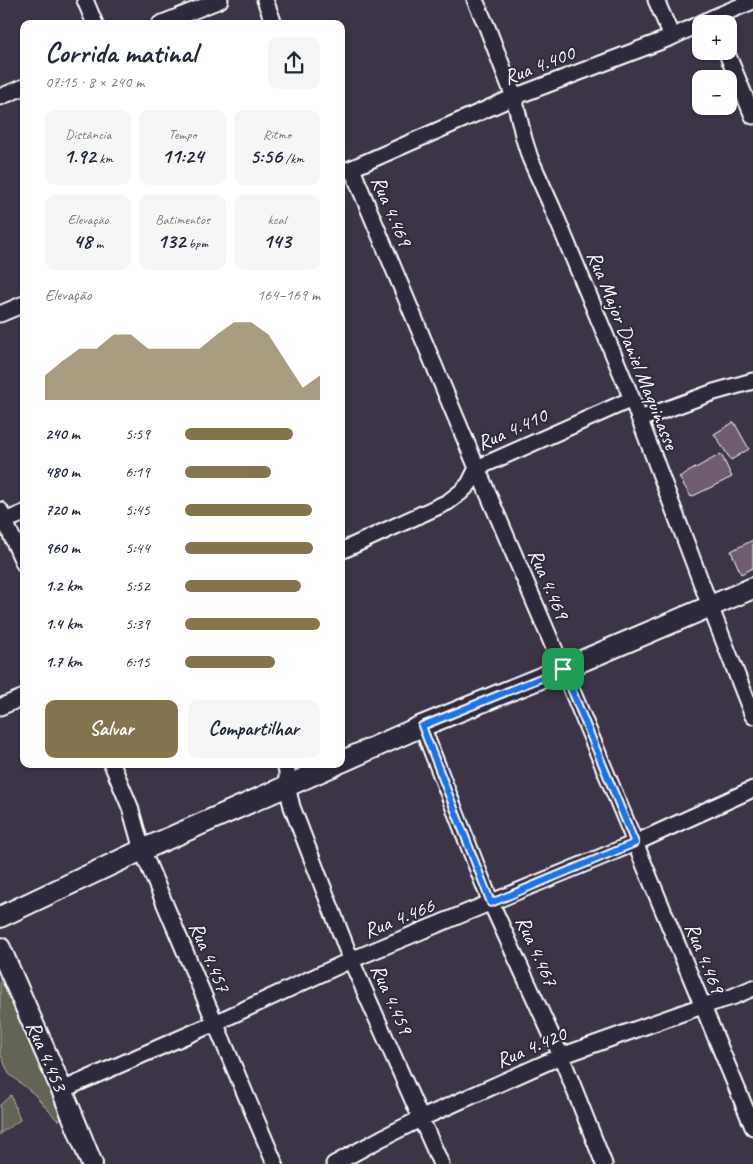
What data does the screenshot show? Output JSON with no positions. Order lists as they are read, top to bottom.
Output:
{
  "streets": {
    "street": [
      "Rua 4.400",
      "Rua 4.469",
      "Rua Major Daniel Maquinasse",
      "Rua 4.410",
      "Rua 4.466",
      "Rua 4.467",
      "Rua 4.457",
      "Rua 4.459",
      "Rua 4.420",
      "Rua 4.453"
    ]
  },
  "crossings": [
    ["Rua 4.400", "Rua 4.469"],
    ["Rua 4.400", "Rua Major Daniel Maquinasse"],
    ["Rua 4.469", "Rua 4.410"],
    ["Rua 4.469", "Rua 4.466"],
    ["Rua 4.469", "Rua 4.420"],
    ["Rua Major Daniel Maquinasse", "Rua 4.410"],
    ["Rua 4.466", "Rua 4.467"],
    ["Rua 4.466", "Rua 4.457"],
    ["Rua 4.466", "Rua 4.459"],
    ["Rua 4.466", "Rua 4.453"],
    ["Rua 4.467", "Rua 4.420"],
    ["Rua 4.459", "Rua 4.420"]
  ],
  "page": {
    "map_buttons": ["+", "−"],
    "heading": ["Corrida matinal", "07:15 · 8 × 240 m"],
    "stats": [
      ["Distância", "1.92 km"],
      ["Tempo", "11:24"],
      ["Ritmo", "5:56 /km"],
      ["Elevação", "48 m"],
      ["Batimentos", "132 bpm"],
      ["kcal", "143"]
    ],
    "chart": ["Elevação", "164–169 m"],
    "list": [
      {
        "name": "240 m",
        "note": "5:59"
      },
      {
        "name": "480 m",
        "note": "6:19"
      },
      {
        "name": "720 m",
        "note": "5:45"
      },
      {
        "name": "960 m",
        "note": "5:44"
      },
      {
        "name": "1.2 km",
        "note": "5:52"
      },
      {
        "name": "1.4 km",
        "note": "5:39"
      },
      {
        "name": "1.7 km",
        "note": "6:15"
      }
    ],
    "buttons": ["Salvar", "Compartilhar"]
  }
}
